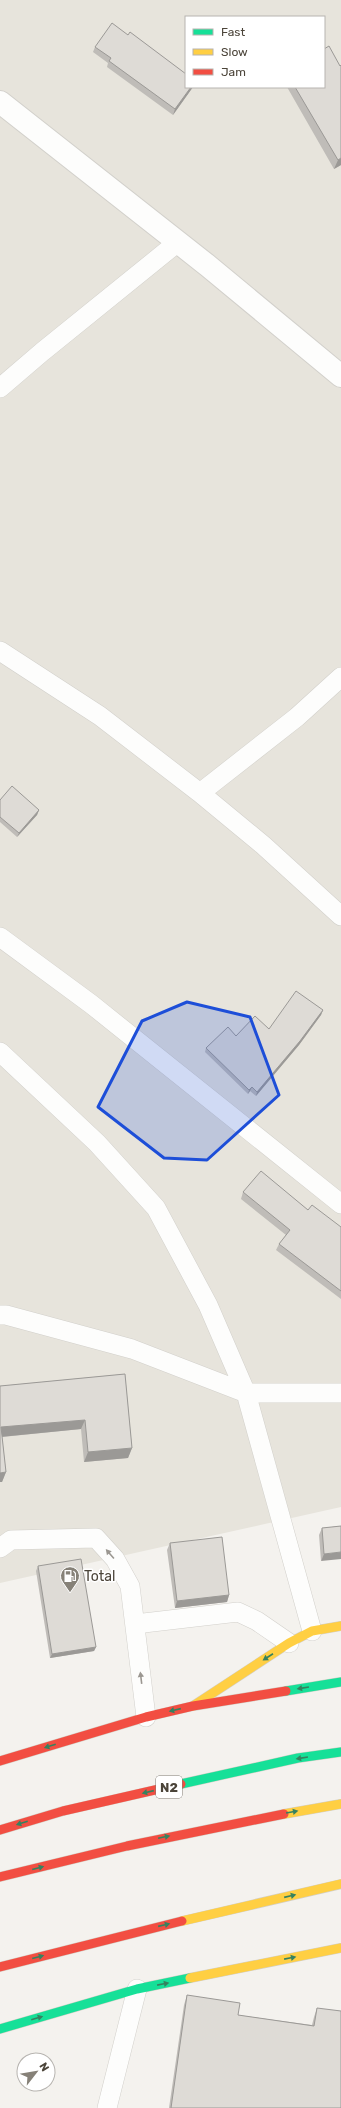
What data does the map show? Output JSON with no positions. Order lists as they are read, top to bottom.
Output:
{
  "streets": {
    "main road": ["N2"]
  },
  "places": {
    "fuel station": ["Total"]
  },
  "legend": ["Fast", "Slow", "Jam"],
  "north": "top right"
}
